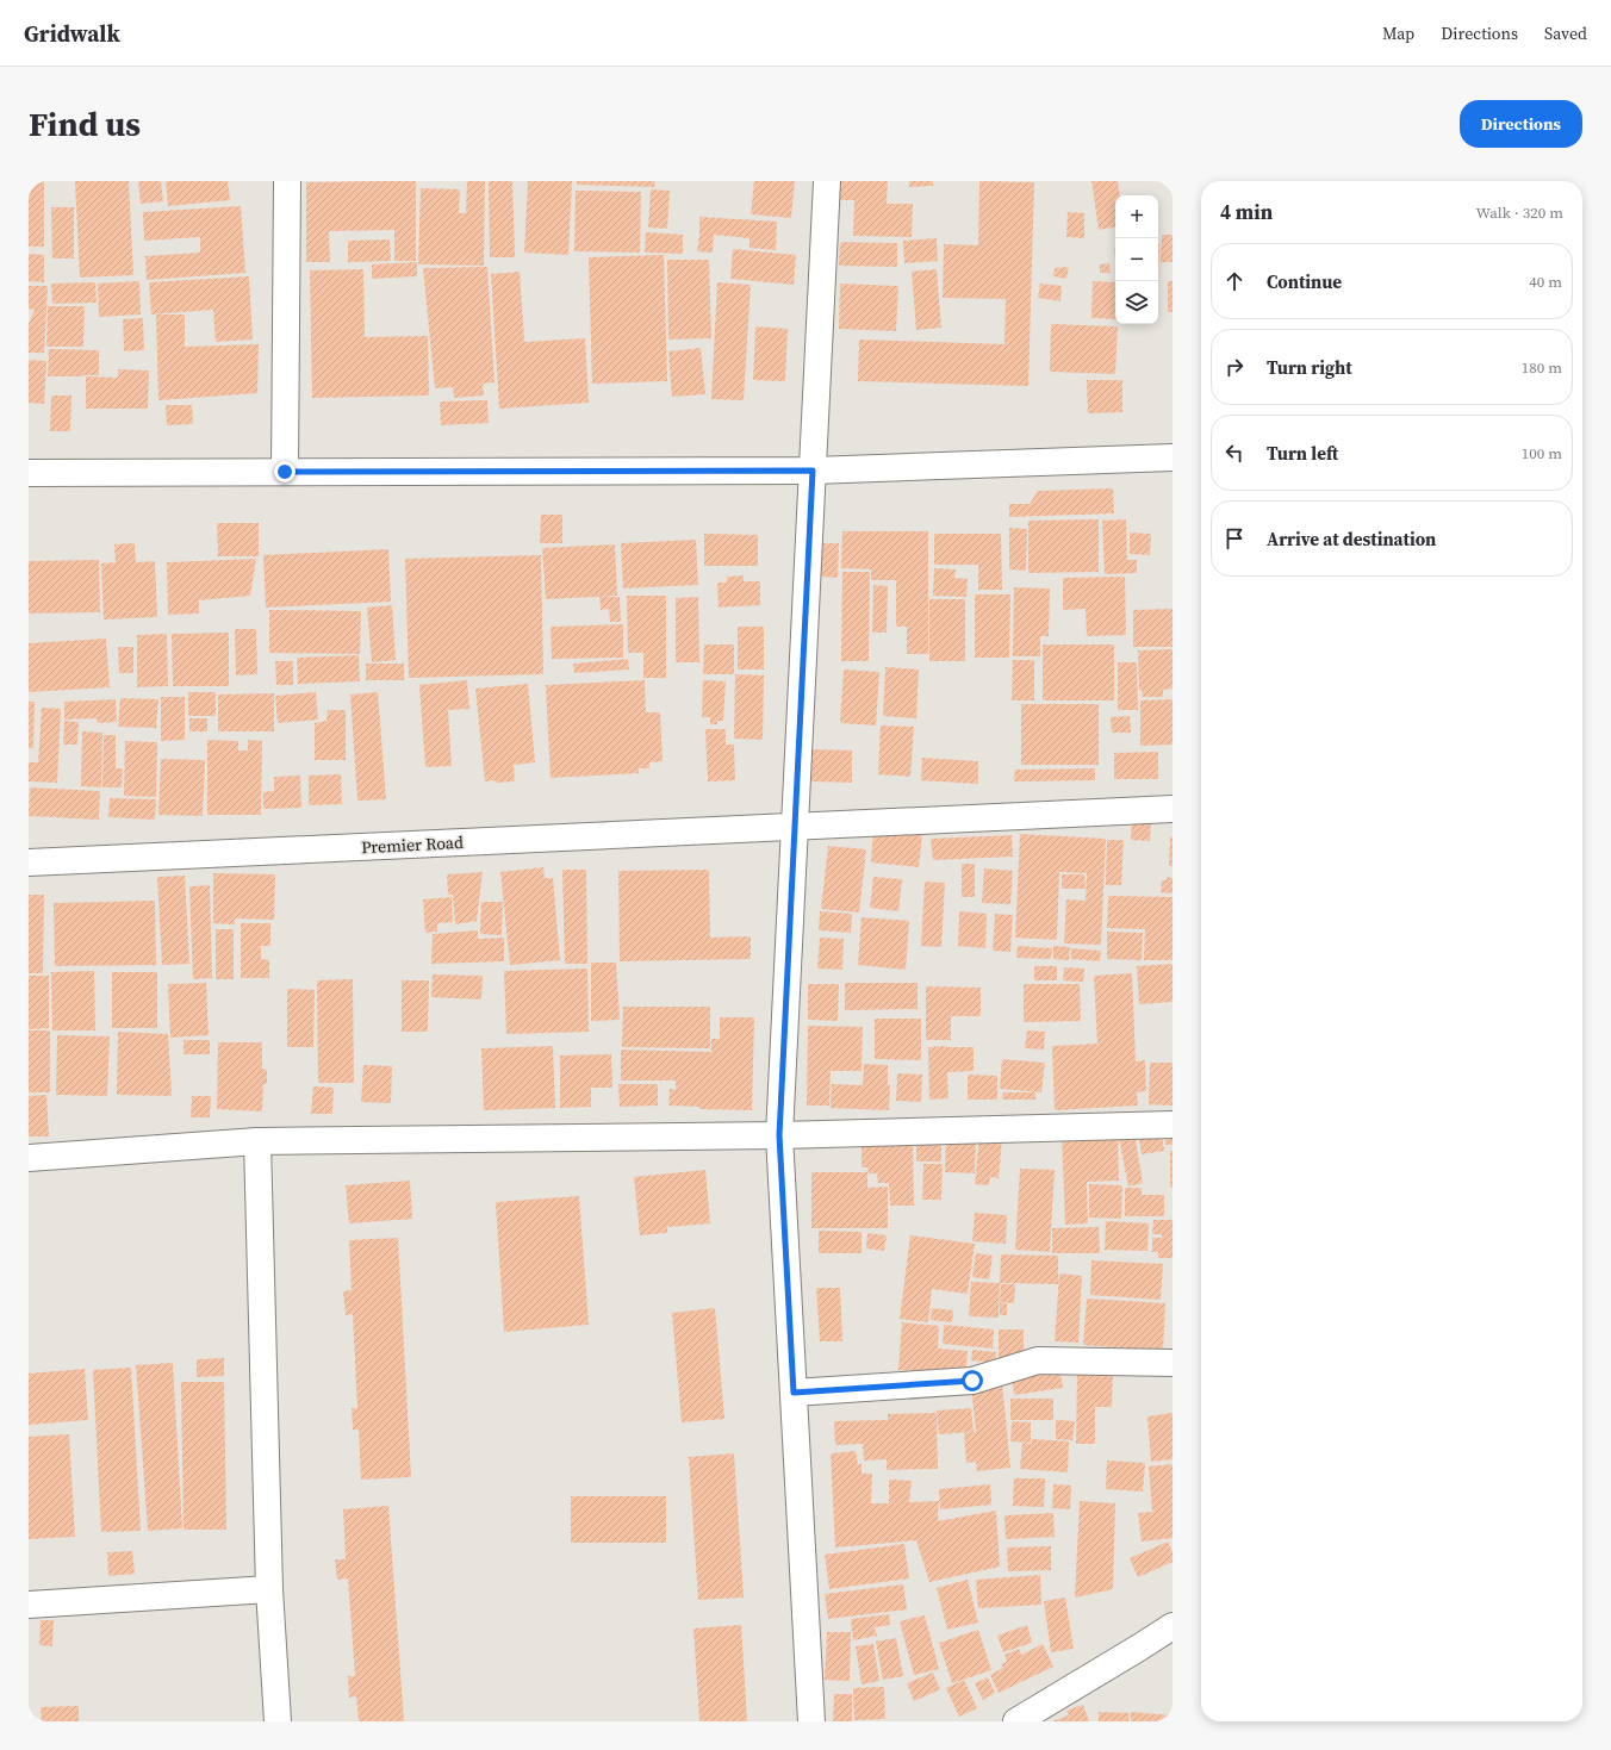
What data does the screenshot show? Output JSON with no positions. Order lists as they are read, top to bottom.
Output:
{
  "streets": {
    "street": ["Premier Road"]
  },
  "page": {
    "header": "Gridwalk",
    "nav": ["Map", "Directions", "Saved"],
    "buttons": "Directions",
    "title": "Find us",
    "heading": ["4 min", "Walk · 320 m"],
    "map_buttons": ["+", "−"],
    "list": [
      ["Continue", "40 m"],
      ["Turn right", "180 m"],
      ["Turn left", "100 m"],
      "Arrive at destination"
    ]
  }
}
